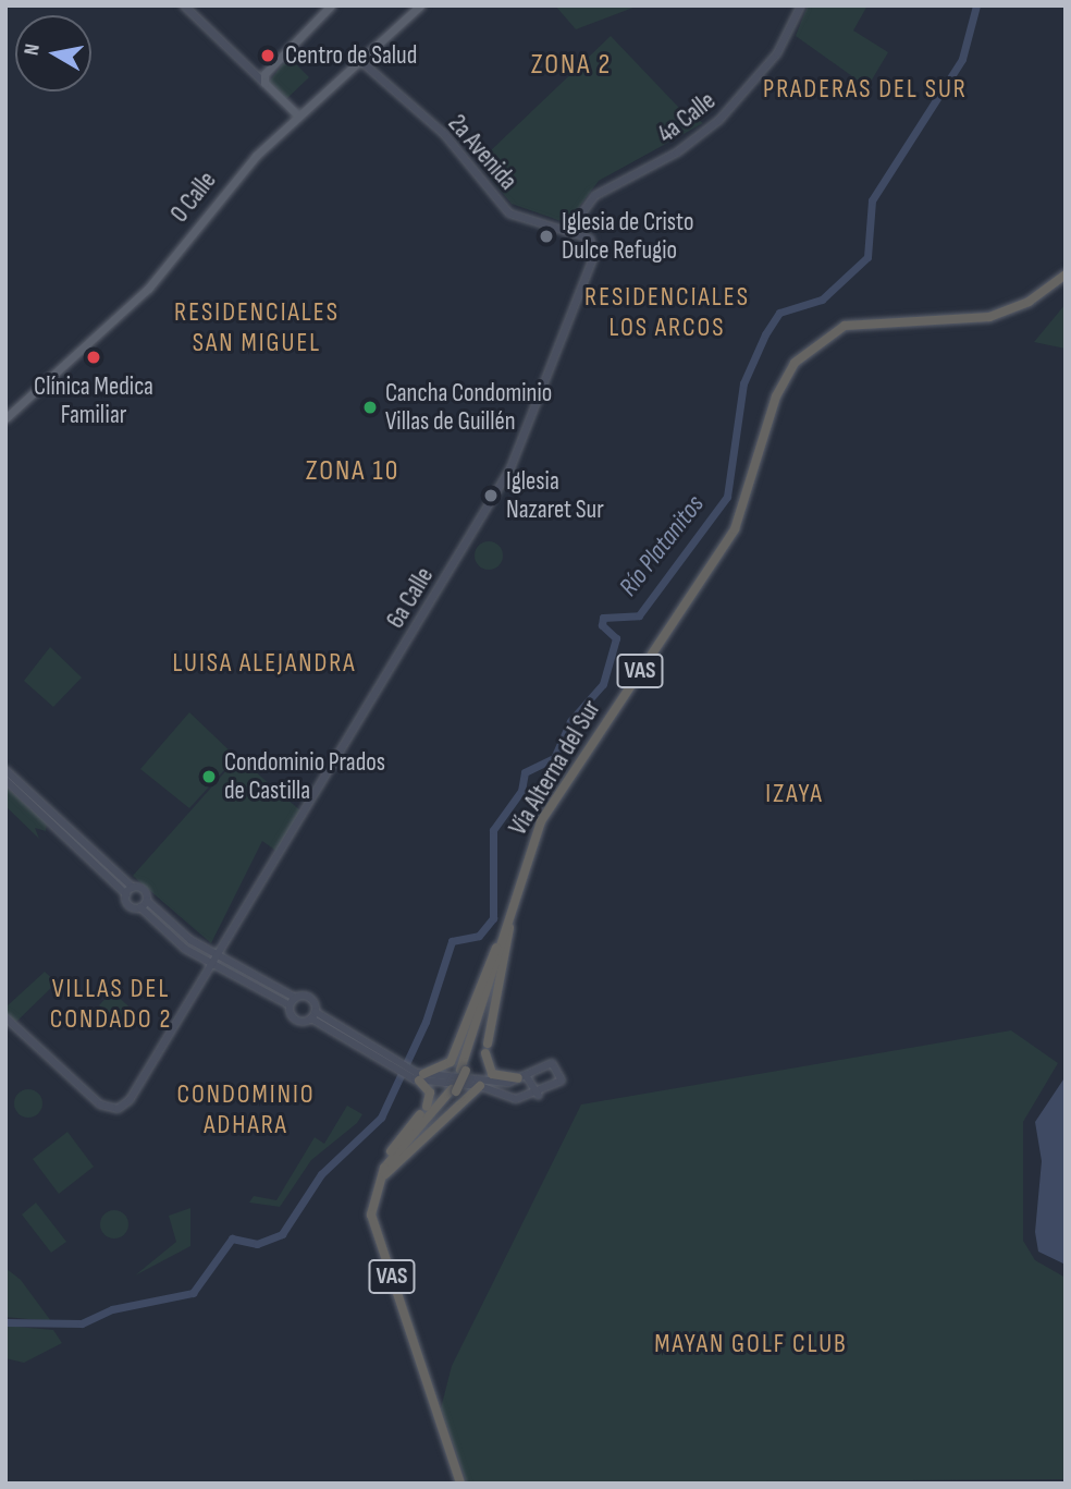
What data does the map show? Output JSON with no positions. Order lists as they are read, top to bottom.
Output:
{
  "streets": {
    "highway": ["VAS", "Vía Alterna del Sur"],
    "main road": [
      "4a Calle",
      "2a Avenida",
      "0 Calle",
      "6a Calle"
    ]
  },
  "crossings": [
    ["4a Calle", "2a Avenida"],
    ["2a Avenida", "0 Calle"],
    ["2a Avenida", "6a Calle"],
    ["VAS", "Vía Alterna del Sur"]
  ],
  "districts": [
    "ZONA 2",
    "PRADERAS DEL SUR",
    "RESIDENCIALES LOS ARCOS",
    "RESIDENCIALES SAN MIGUEL",
    "ZONA 10",
    "LUISA ALEJANDRA",
    "IZAYA",
    "VILLAS DEL CONDADO 2",
    "CONDOMINIO ADHARA",
    "MAYAN GOLF CLUB"
  ],
  "water": ["Río Platanitos"],
  "places": [
    "Centro de Salud",
    "Iglesia de Cristo Dulce Refugio",
    "Clínica Medica Familiar",
    "Cancha Condominio Villas de Guillén",
    "Iglesia Nazaret Sur",
    "Condominio Prados de Castilla"
  ],
  "north": "left"
}
